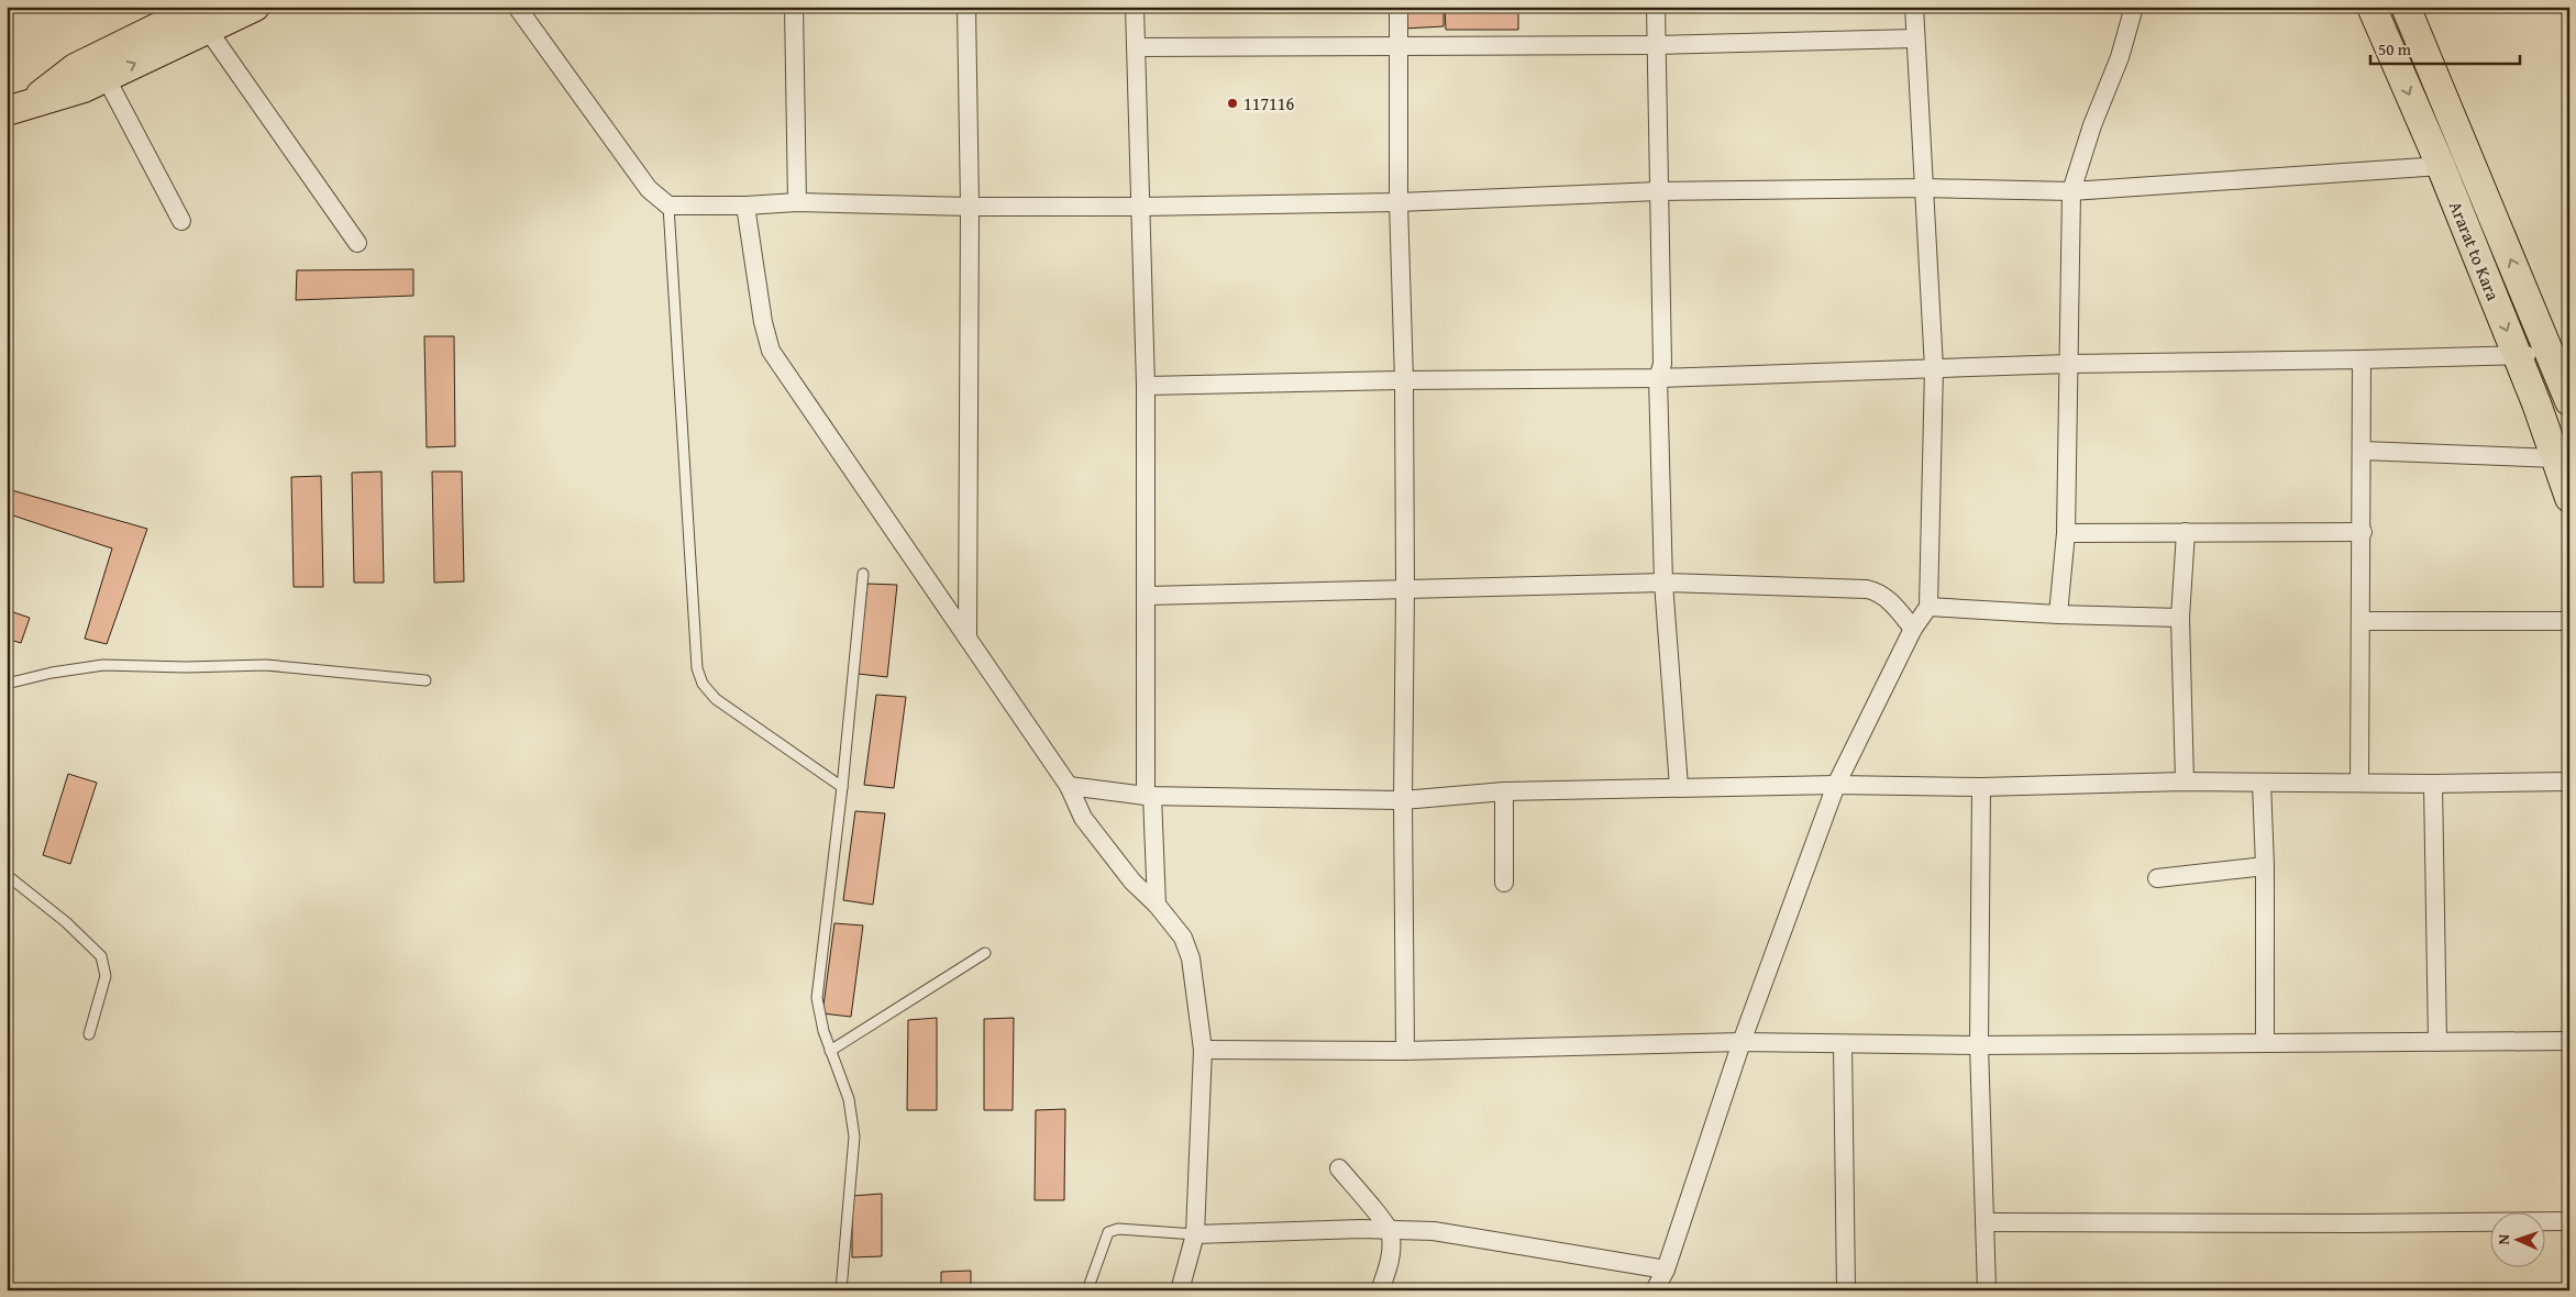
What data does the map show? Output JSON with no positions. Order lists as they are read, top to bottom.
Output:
{
  "streets": {
    "main road": ["Ararat to Kara"]
  },
  "places": ["117116"],
  "scale_bar": "50 m",
  "north": "left"
}
